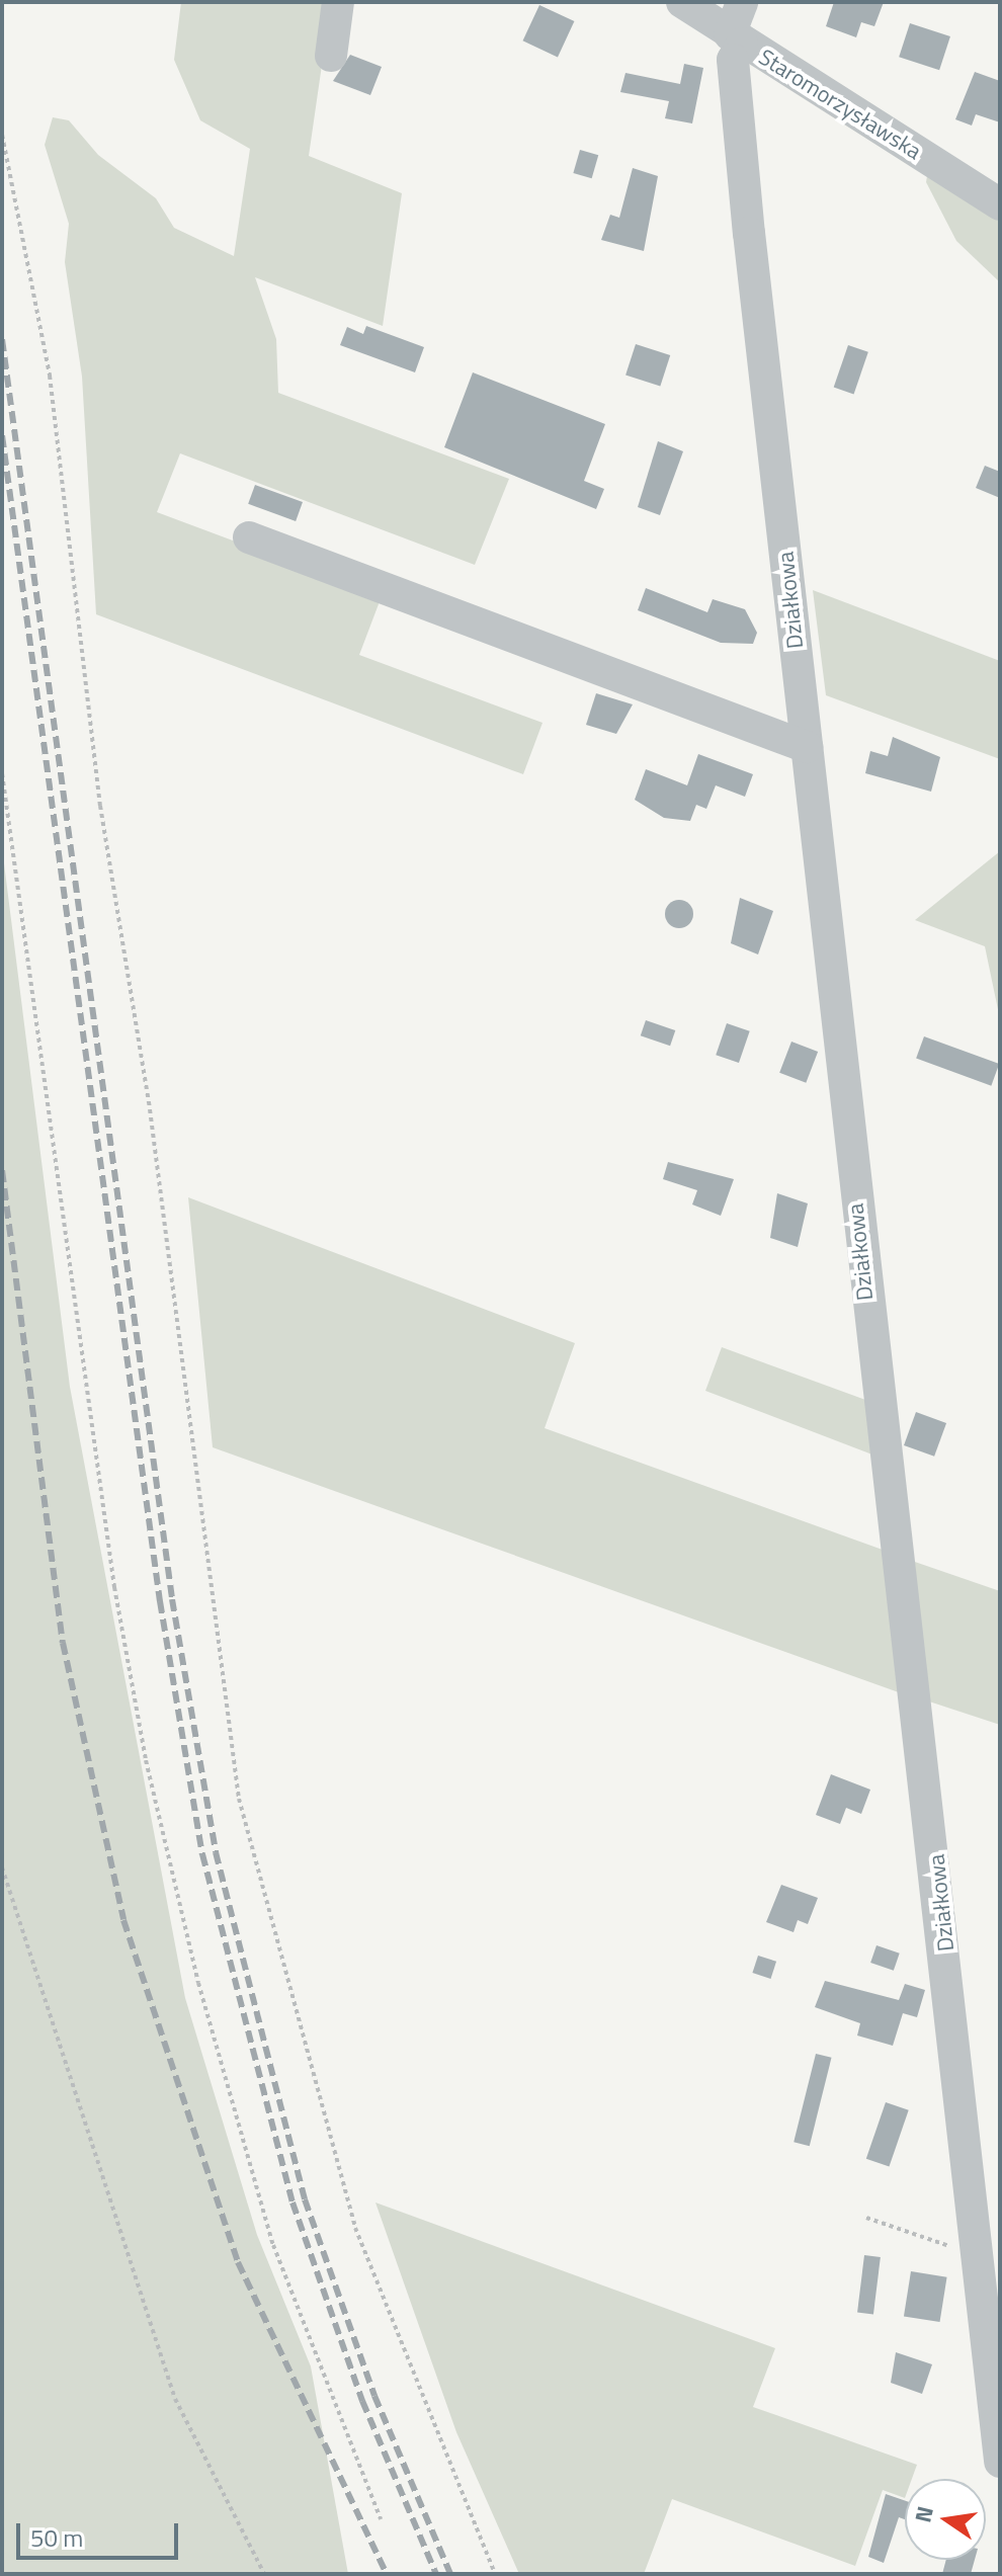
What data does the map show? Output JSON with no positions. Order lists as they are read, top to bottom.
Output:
{
  "streets": {
    "street": ["Staromorzysławska", "Działkowa"]
  },
  "crossings": [
    ["Staromorzysławska", "Działkowa"]
  ],
  "scale_bar": "50 m",
  "north": "left"
}
